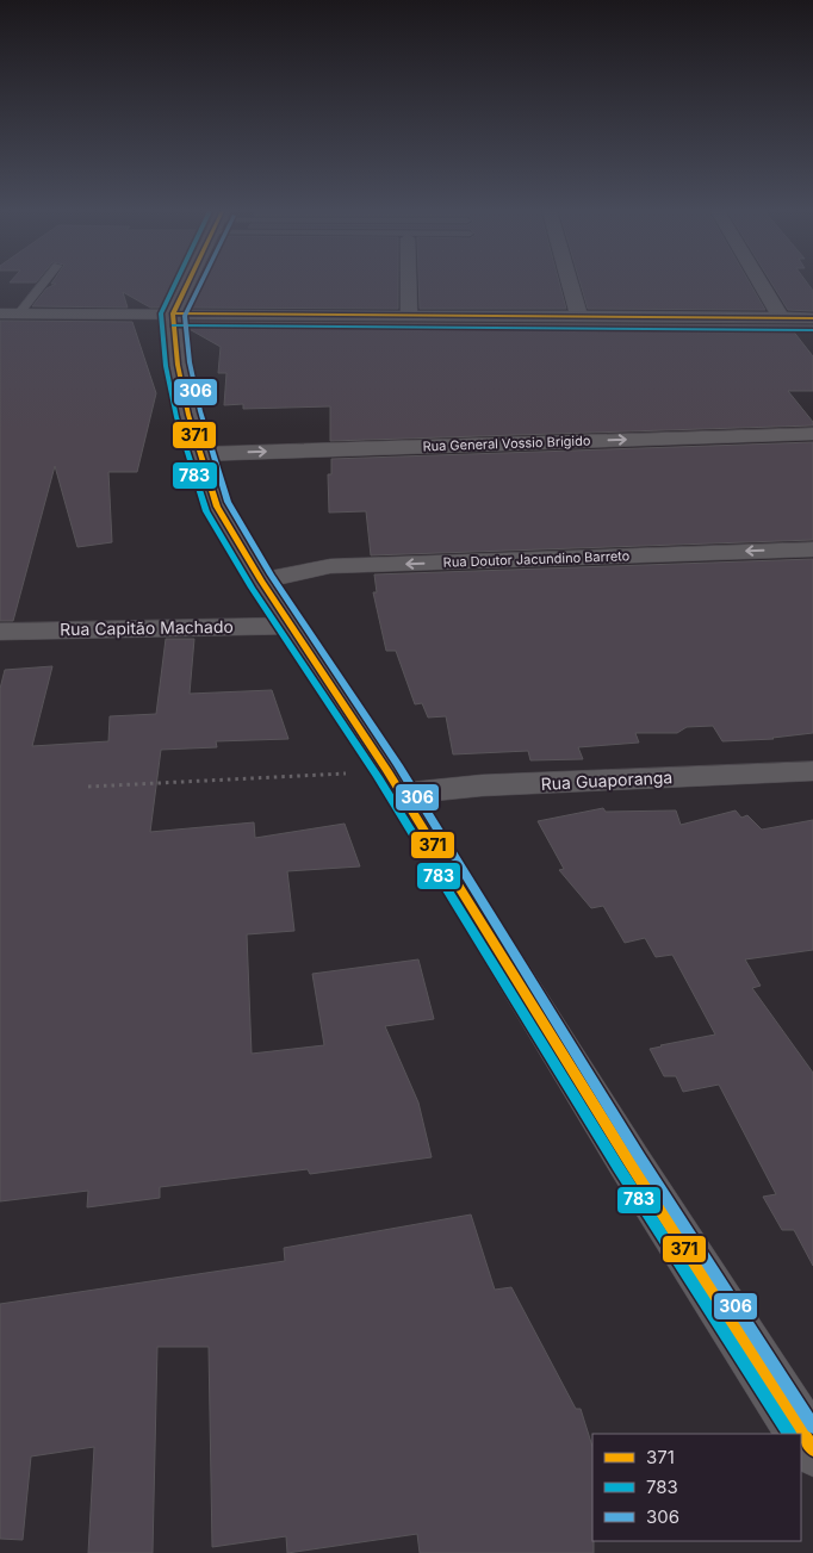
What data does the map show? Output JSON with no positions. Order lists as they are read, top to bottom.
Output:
{
  "streets": {
    "street": [
      "Rua General Vossio Brigido",
      "Rua Doutor Jacundino Barreto",
      "Rua Capitão Machado",
      "Rua Guaporanga"
    ]
  },
  "lines": ["transit line 371", "transit line 783", "transit line 306"],
  "legend": ["371", "783", "306"]
}
